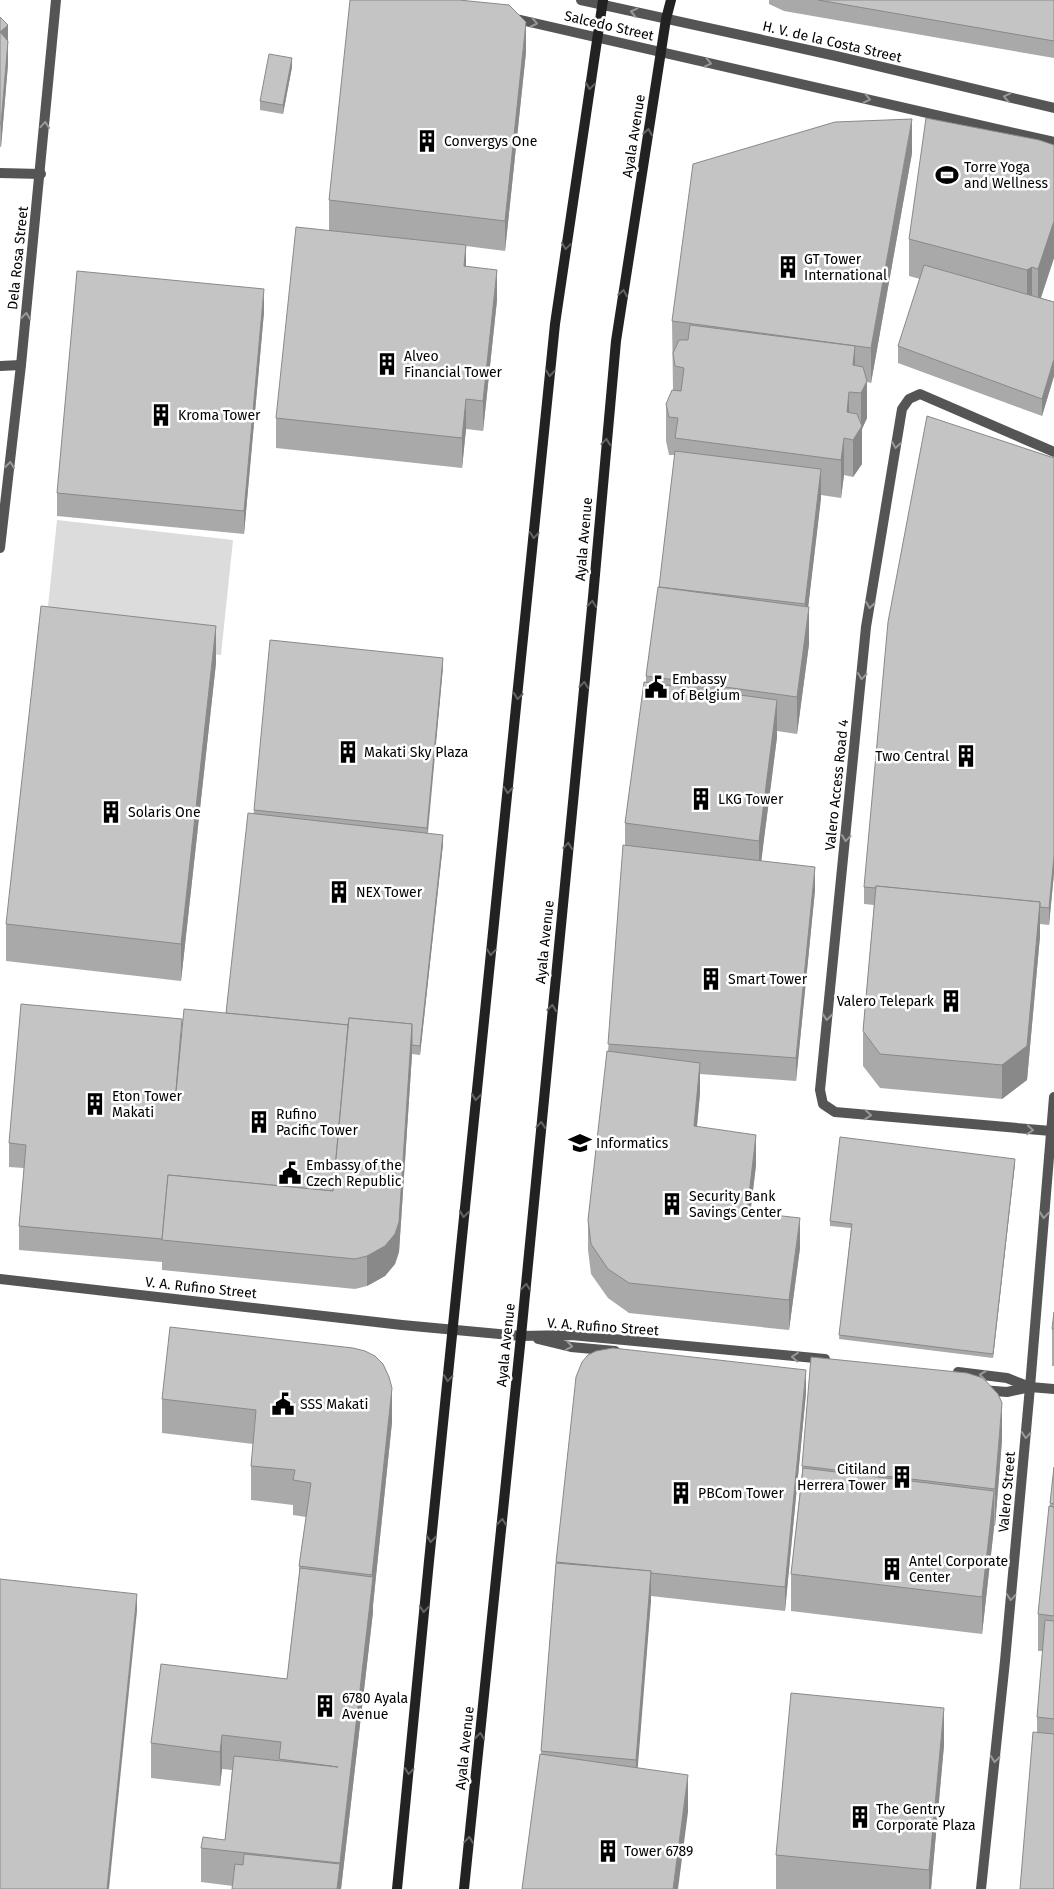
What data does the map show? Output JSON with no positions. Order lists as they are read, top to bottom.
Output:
{
  "streets": {
    "main road": ["Ayala Avenue"],
    "street": [
      "Salcedo Street",
      "H. V. de la Costa Street",
      "Dela Rosa Street",
      "Valero Access Road 4",
      "V. A. Rufino Street",
      "Valero Street"
    ]
  },
  "crossings": [
    ["Salcedo Street", "H. V. de la Costa Street"],
    ["Salcedo Street", "Ayala Avenue"],
    ["H. V. de la Costa Street", "Ayala Avenue"],
    ["Ayala Avenue", "V. A. Rufino Street"],
    ["Valero Access Road 4", "Valero Street"]
  ],
  "one_way": ["Salcedo Street", "Dela Rosa Street", "Valero Street"],
  "places": {
    "building": [
      "Convergys One",
      "GT Tower International",
      "Alveo Financial Tower",
      "Kroma Tower",
      "Makati Sky Plaza",
      "Two Central",
      "LKG Tower",
      "Solaris One",
      "NEX Tower",
      "Smart Tower",
      "Valero Telepark",
      "Eton Tower Makati",
      "Rufino Pacific Tower",
      "Security Bank Savings Center",
      "Citiland Herrera Tower",
      "PBCom Tower",
      "Antel Corporate Center",
      "6780 Ayala Avenue",
      "The Gentry Corporate Plaza",
      "Tower 6789"
    ],
    "sports": ["Torre Yoga and Wellness"],
    "public building": ["Embassy of Belgium", "Embassy of the Czech Republic", "SSS Makati"],
    "school or university": ["Informatics"]
  }
}
